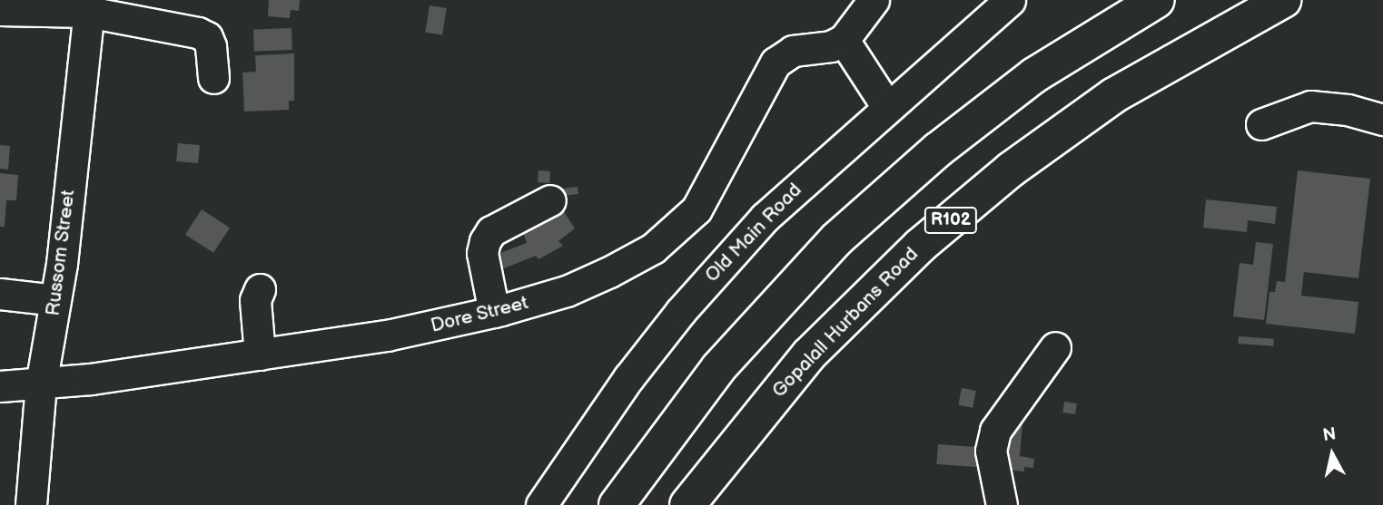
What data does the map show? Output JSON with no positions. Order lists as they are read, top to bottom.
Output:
{
  "streets": {
    "main road": ["R102", "Gopalall Hurbans Road"],
    "street": ["Old Main Road", "Russom Street", "Dore Street"]
  },
  "crossings": [
    ["Russom Street", "Dore Street"]
  ],
  "north": "top"
}
